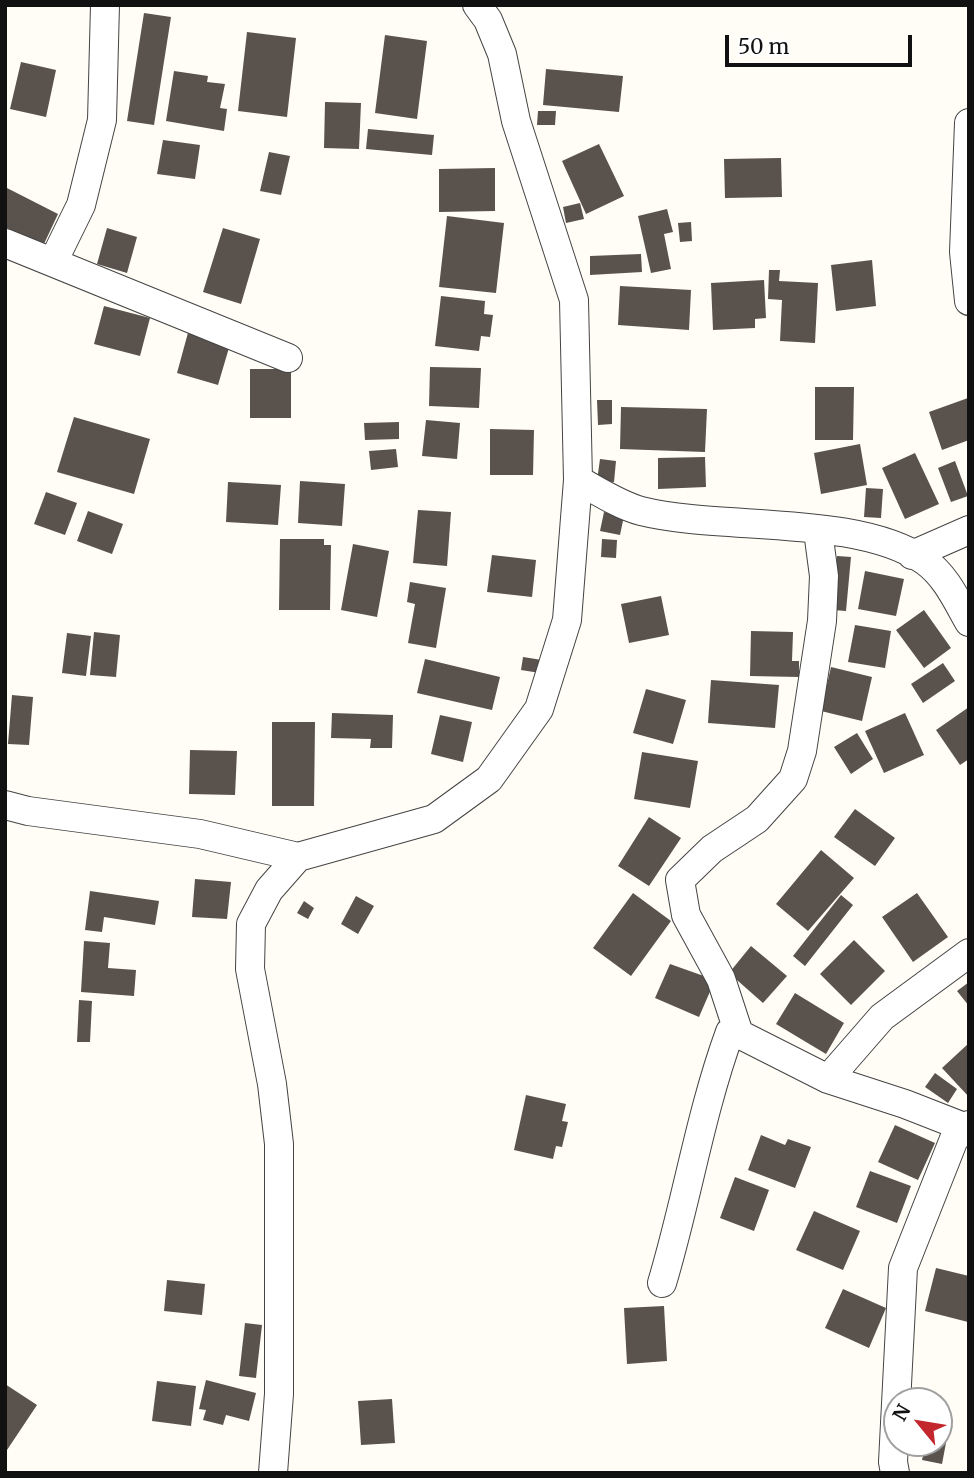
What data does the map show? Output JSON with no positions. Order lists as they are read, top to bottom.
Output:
{
  "scale_bar": "50 m",
  "north": "top left"
}
